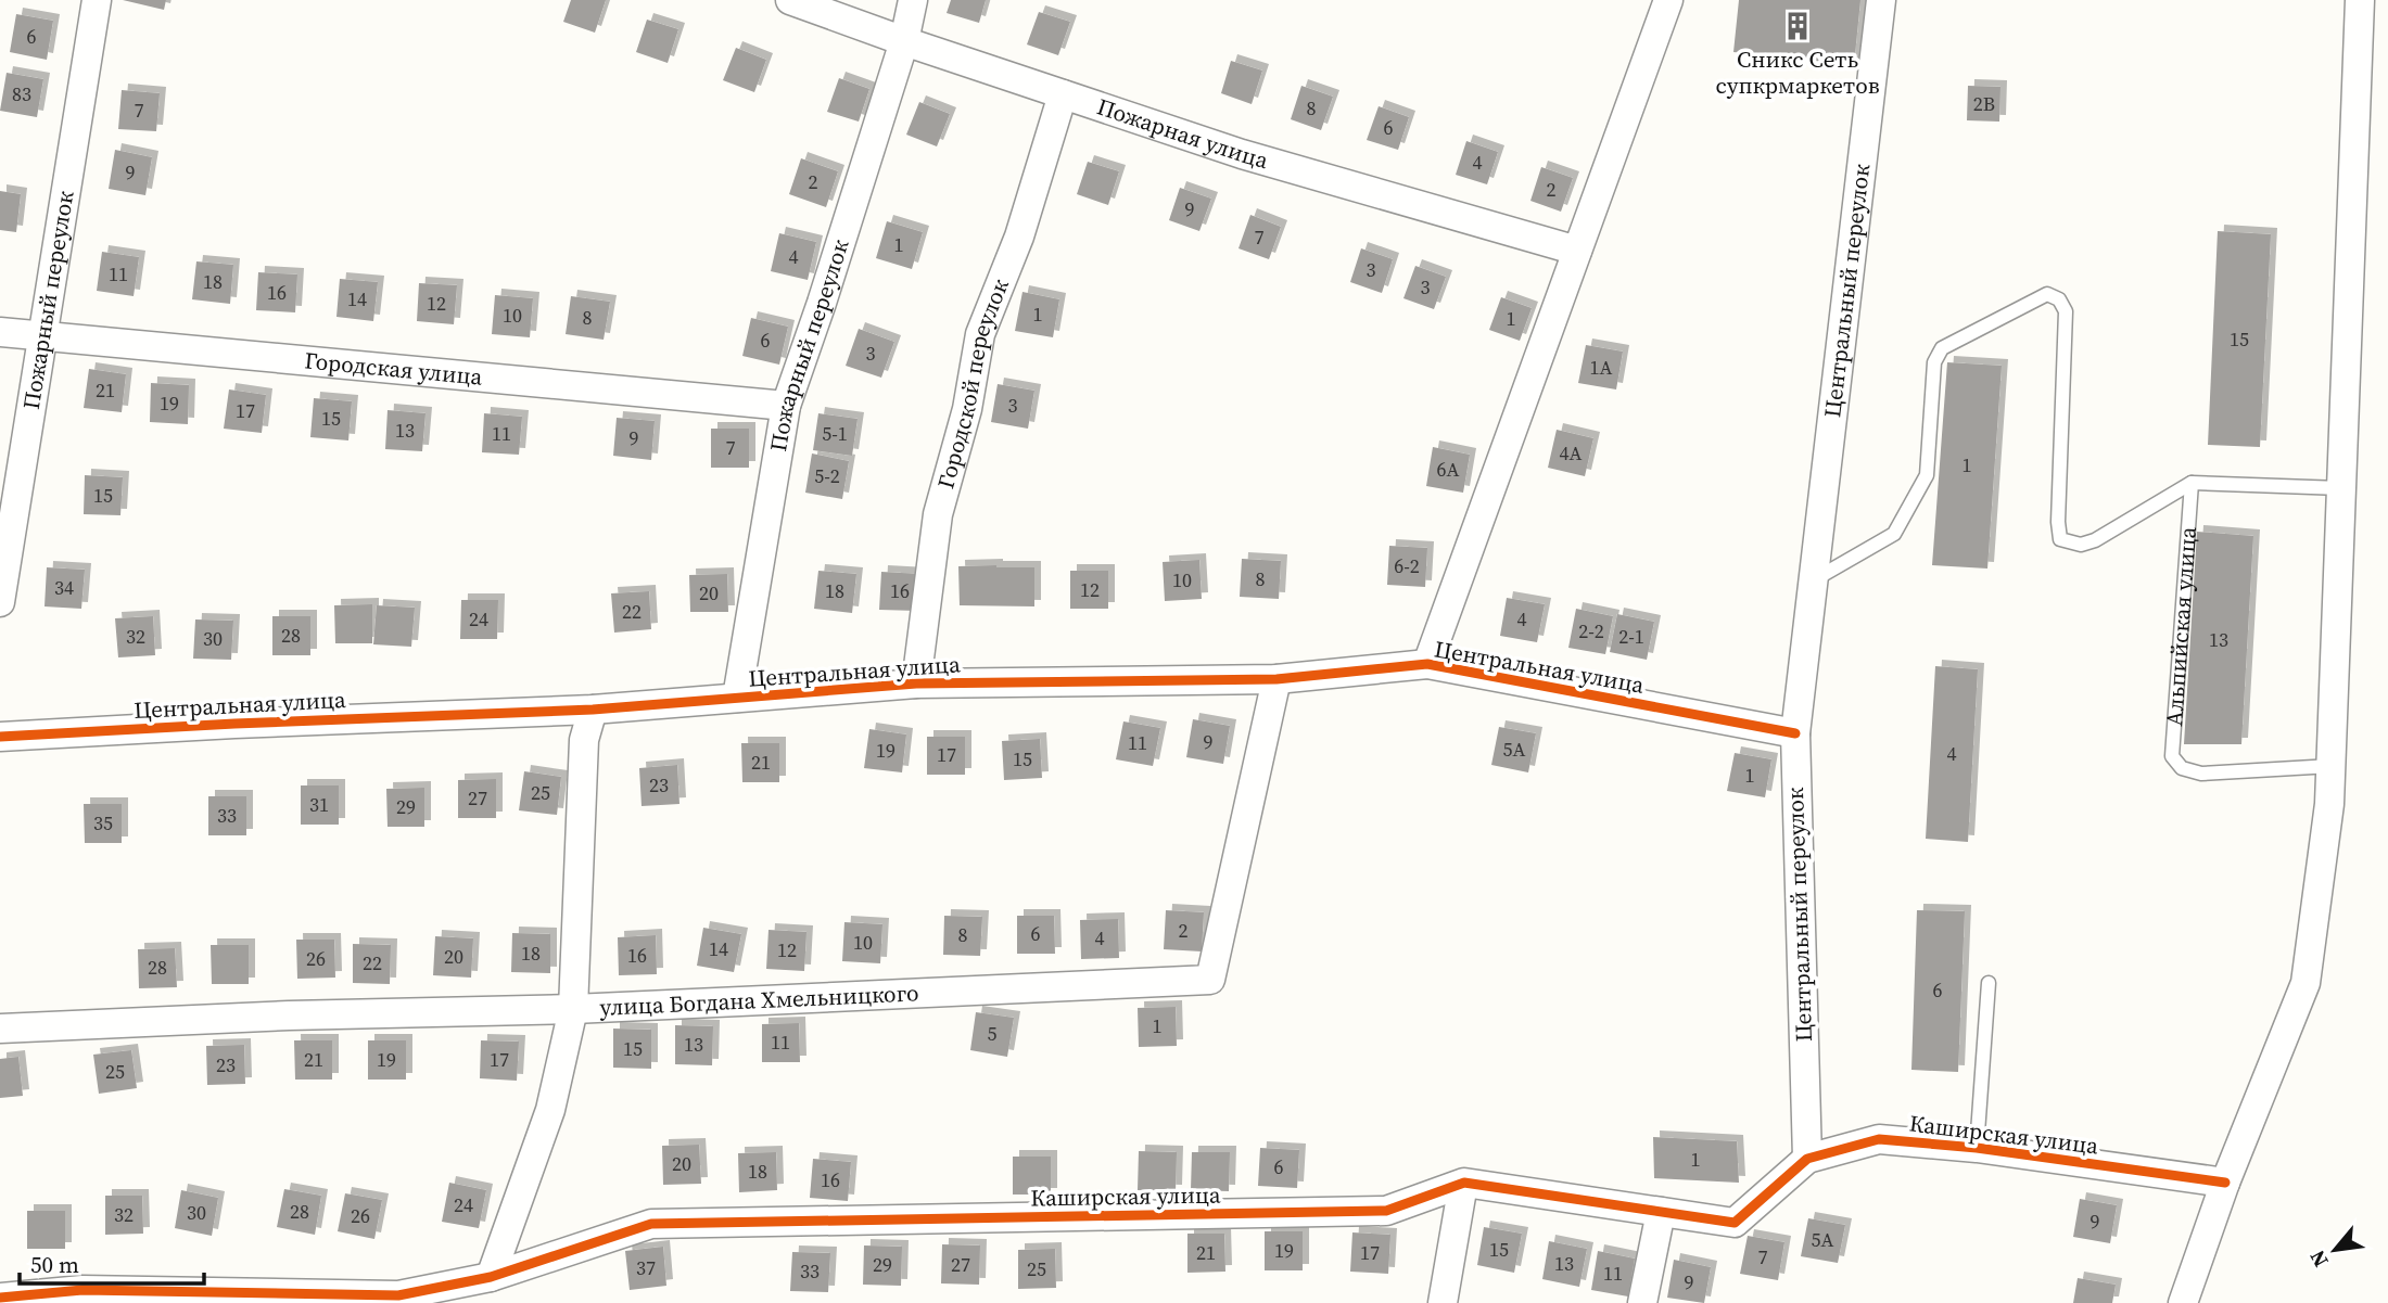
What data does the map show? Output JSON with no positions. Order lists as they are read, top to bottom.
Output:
{
  "streets": {
    "street": [
      "Пожарная улица",
      "Центральный переулок",
      "Пожарный переулок",
      "Городская улица",
      "Городской переулок",
      "Центральная улица",
      "улица Богдана Хмельницкого",
      "Каширская улица"
    ],
    "lane": ["Альпийская улица"]
  },
  "crossings": [
    ["Пожарная улица", "Пожарный переулок"],
    ["Пожарная улица", "Городской переулок"],
    ["Пожарная улица", "Центральная улица"],
    ["Центральный переулок", "Центральная улица"],
    ["Центральный переулок", "Каширская улица"],
    ["Пожарный переулок", "Городская улица"],
    ["Пожарный переулок", "Центральная улица"],
    ["Городской переулок", "Центральная улица"],
    ["Центральная улица", "улица Богдана Хмельницкого"]
  ],
  "places": {
    "building": ["Сникс Сеть супкрмаркетов"]
  },
  "house_numbers": [
    "6",
    "83",
    "2В",
    "8",
    "7",
    "6",
    "4",
    "9",
    "2",
    "2",
    "9",
    "7",
    "1",
    "4",
    "3",
    "11",
    "18",
    "3",
    "16",
    "14",
    "12",
    "1",
    "10",
    "8",
    "1",
    "15",
    "6",
    "3",
    "1А",
    "21",
    "19",
    "3",
    "17",
    "15",
    "13",
    "11",
    "5-1",
    "9",
    "7",
    "4А",
    "1",
    "6А",
    "5-2",
    "15",
    "6-2",
    "8",
    "10",
    "34",
    "12",
    "18",
    "16",
    "20",
    "22",
    "24",
    "4",
    "2-2",
    "28",
    "32",
    "2-1",
    "30",
    "13",
    "9",
    "11",
    "5А",
    "19",
    "4",
    "17",
    "15",
    "21",
    "1",
    "23",
    "25",
    "27",
    "31",
    "29",
    "33",
    "35",
    "2",
    "6",
    "8",
    "4",
    "10",
    "14",
    "12",
    "18",
    "16",
    "20",
    "26",
    "22",
    "28",
    "6",
    "1",
    "5",
    "11",
    "13",
    "15",
    "21",
    "19",
    "17",
    "23",
    "25",
    "1",
    "20",
    "6",
    "18",
    "16",
    "24",
    "28",
    "30",
    "32",
    "26",
    "9",
    "5А",
    "15",
    "19",
    "21",
    "17",
    "7",
    "13",
    "29",
    "27",
    "37",
    "25",
    "33",
    "11",
    "9"
  ],
  "scale_bar": "50 m",
  "north": "bottom left"
}
